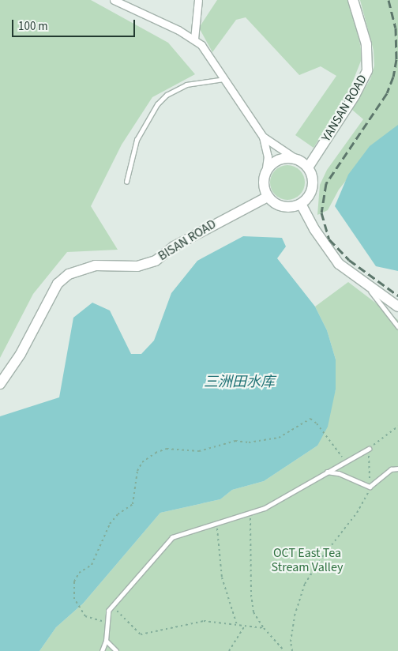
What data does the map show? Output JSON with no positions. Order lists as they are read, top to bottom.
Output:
{
  "streets": {
    "main road": ["YANSAN ROAD", "BISAN ROAD"]
  },
  "crossings": [
    ["YANSAN ROAD", "BISAN ROAD"]
  ],
  "water": ["三洲田水库"],
  "parks": ["OCT East Tea Stream Valley"],
  "scale_bar": "100 m"
}
